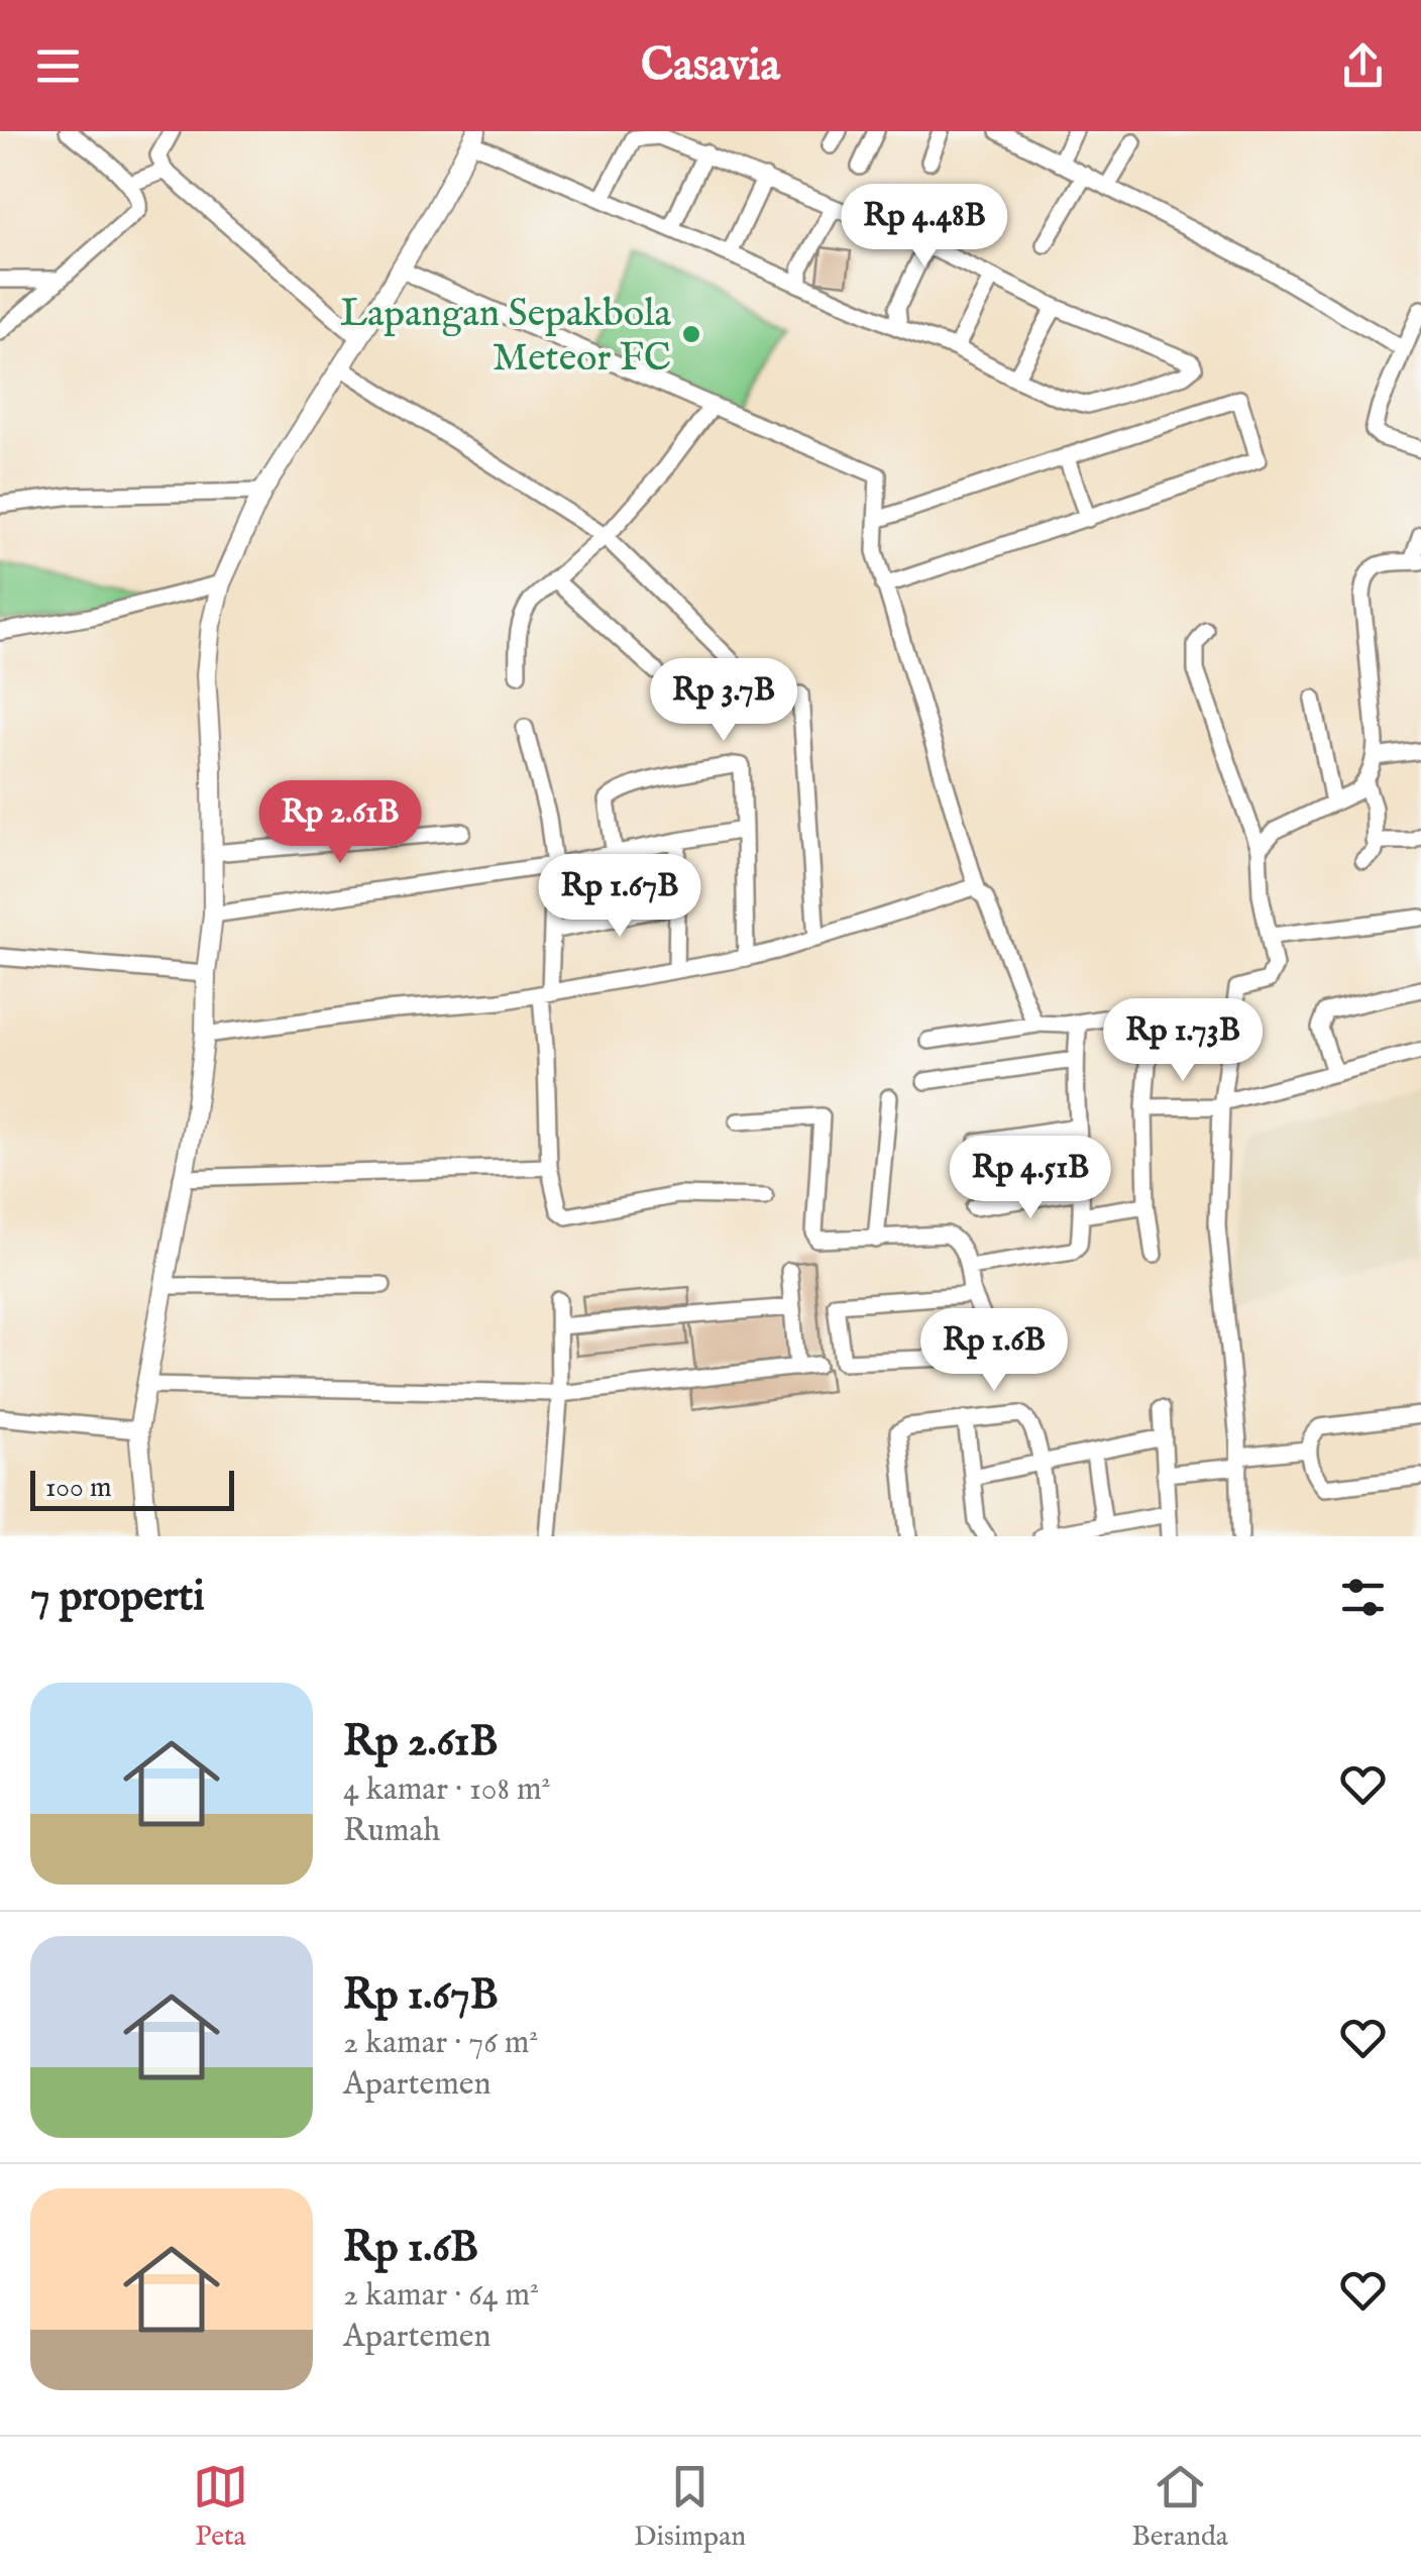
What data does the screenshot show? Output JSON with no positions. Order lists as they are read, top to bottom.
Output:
{
  "places": ["Lapangan Sepakbola Meteor FC"],
  "scale_bar": "100 m",
  "page": {
    "header": "Casavia",
    "price": [
      "Rp 4.48B",
      "Rp 3.7B",
      "Rp 2.61B",
      "Rp 1.67B",
      "Rp 1.73B",
      "Rp 4.51B",
      "Rp 1.6B"
    ],
    "scale": "100 m",
    "heading": "7 properti",
    "list": [
      {
        "name": "Rp 2.61B",
        "note": "4 kamar · 108 m² · Rumah"
      },
      {
        "name": "Rp 1.67B",
        "note": "2 kamar · 76 m² · Apartemen"
      },
      {
        "name": "Rp 1.6B",
        "note": "2 kamar · 64 m² · Apartemen"
      }
    ],
    "tabs": ["Peta", "Disimpan", "Beranda"]
  }
}
